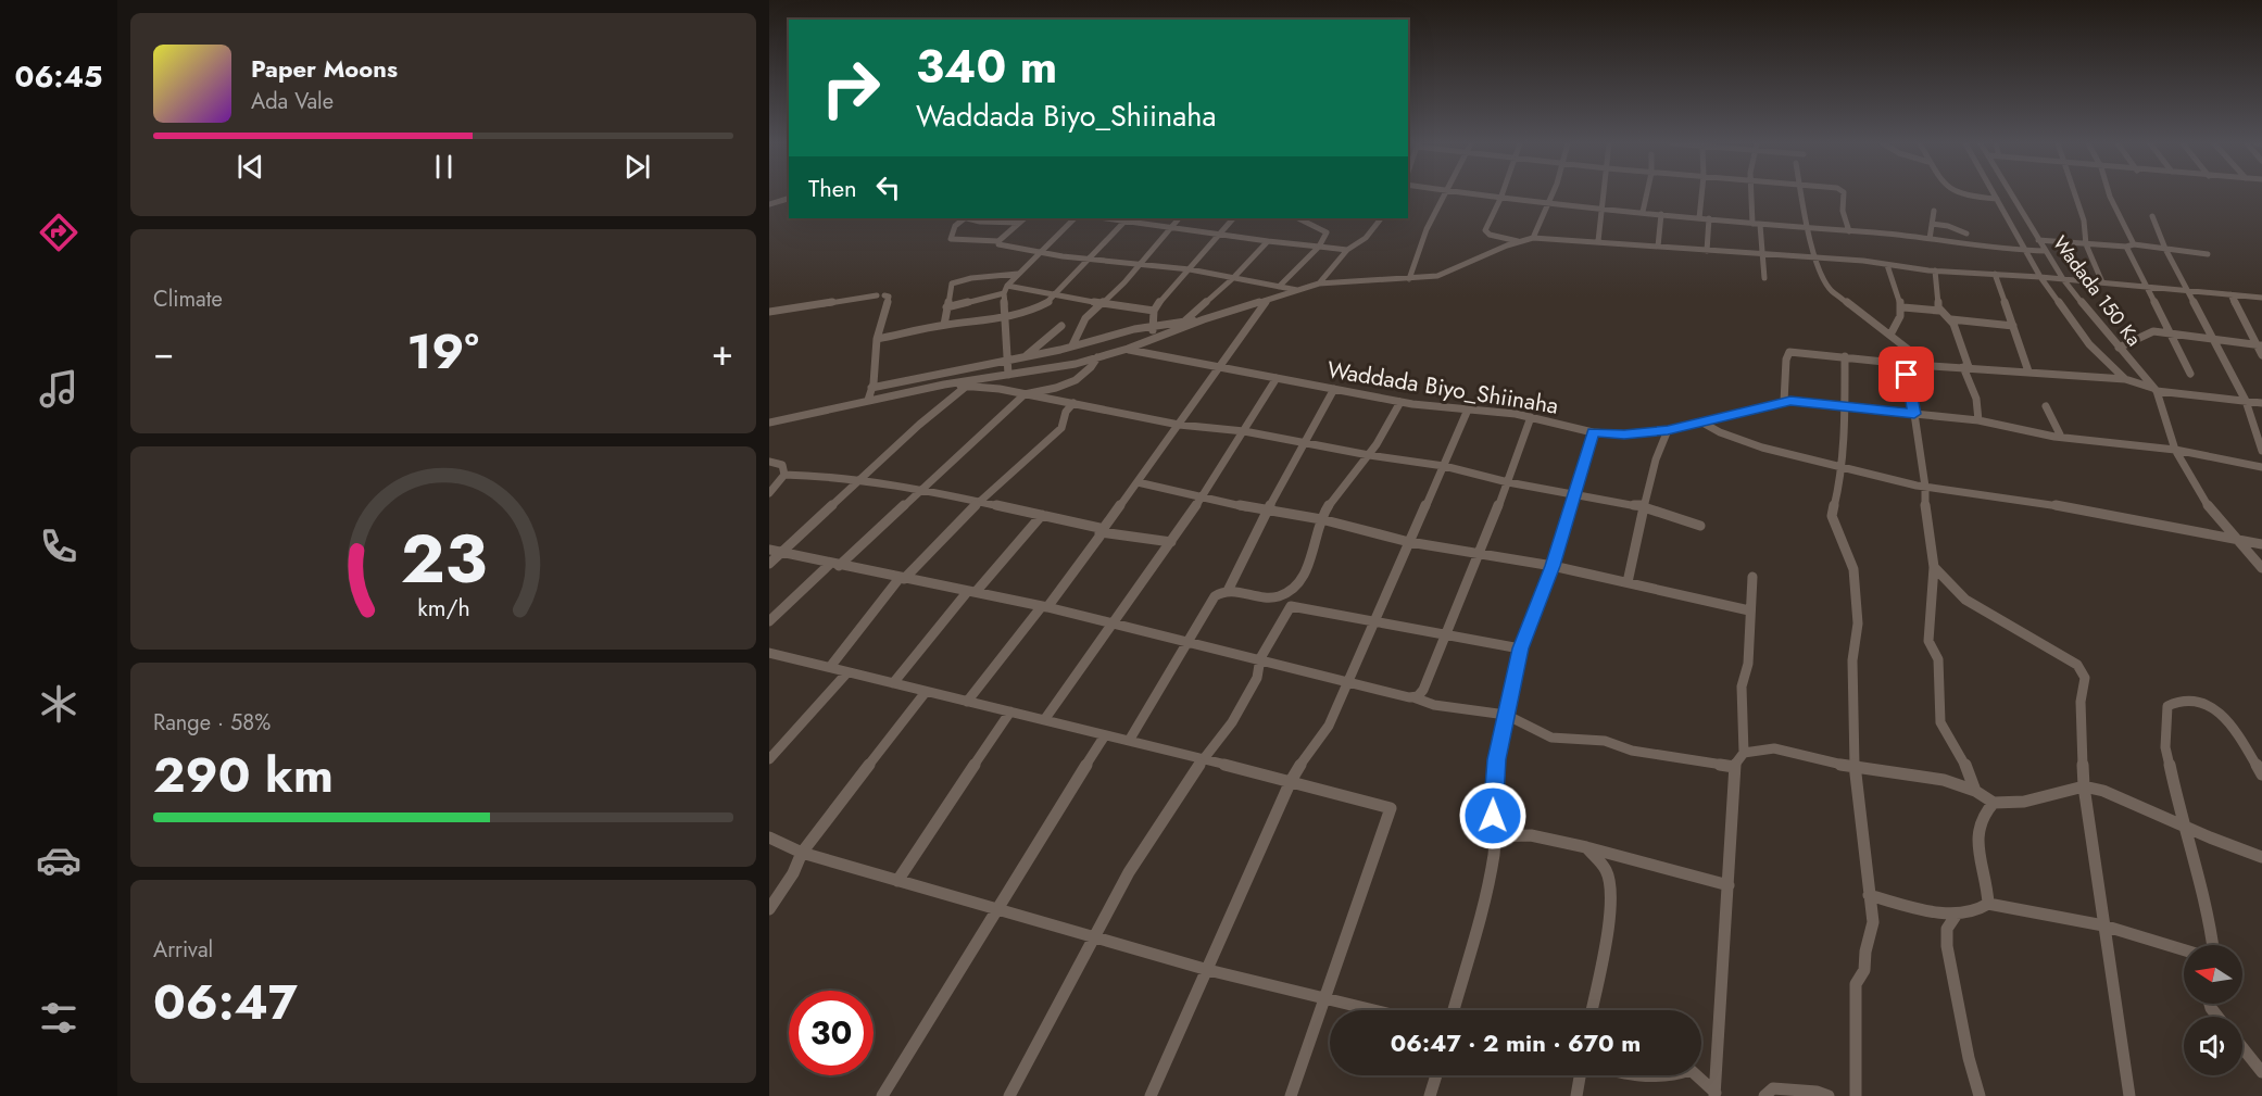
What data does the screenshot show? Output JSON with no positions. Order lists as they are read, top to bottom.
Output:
{
  "streets": {
    "street": ["Wadada 150 Ka", "Waddada Biyo_Shiinaha"]
  },
  "north": "left",
  "page": {
    "tabs": "06:45",
    "turn": ["340 m", "Waddada Biyo_Shiinaha"],
    "song": ["Paper Moons", "Ada Vale"],
    "then": "Then",
    "tile": [
      "Climate",
      ["Range · 58%", "290 km"],
      ["Arrival", "06:47"]
    ],
    "heat": ["−", "19°", "+"],
    "limit": "30",
    "trip": "06:47 · 2 min · 670 m",
    "gauge": ["23", "km/h"]
  }
}
